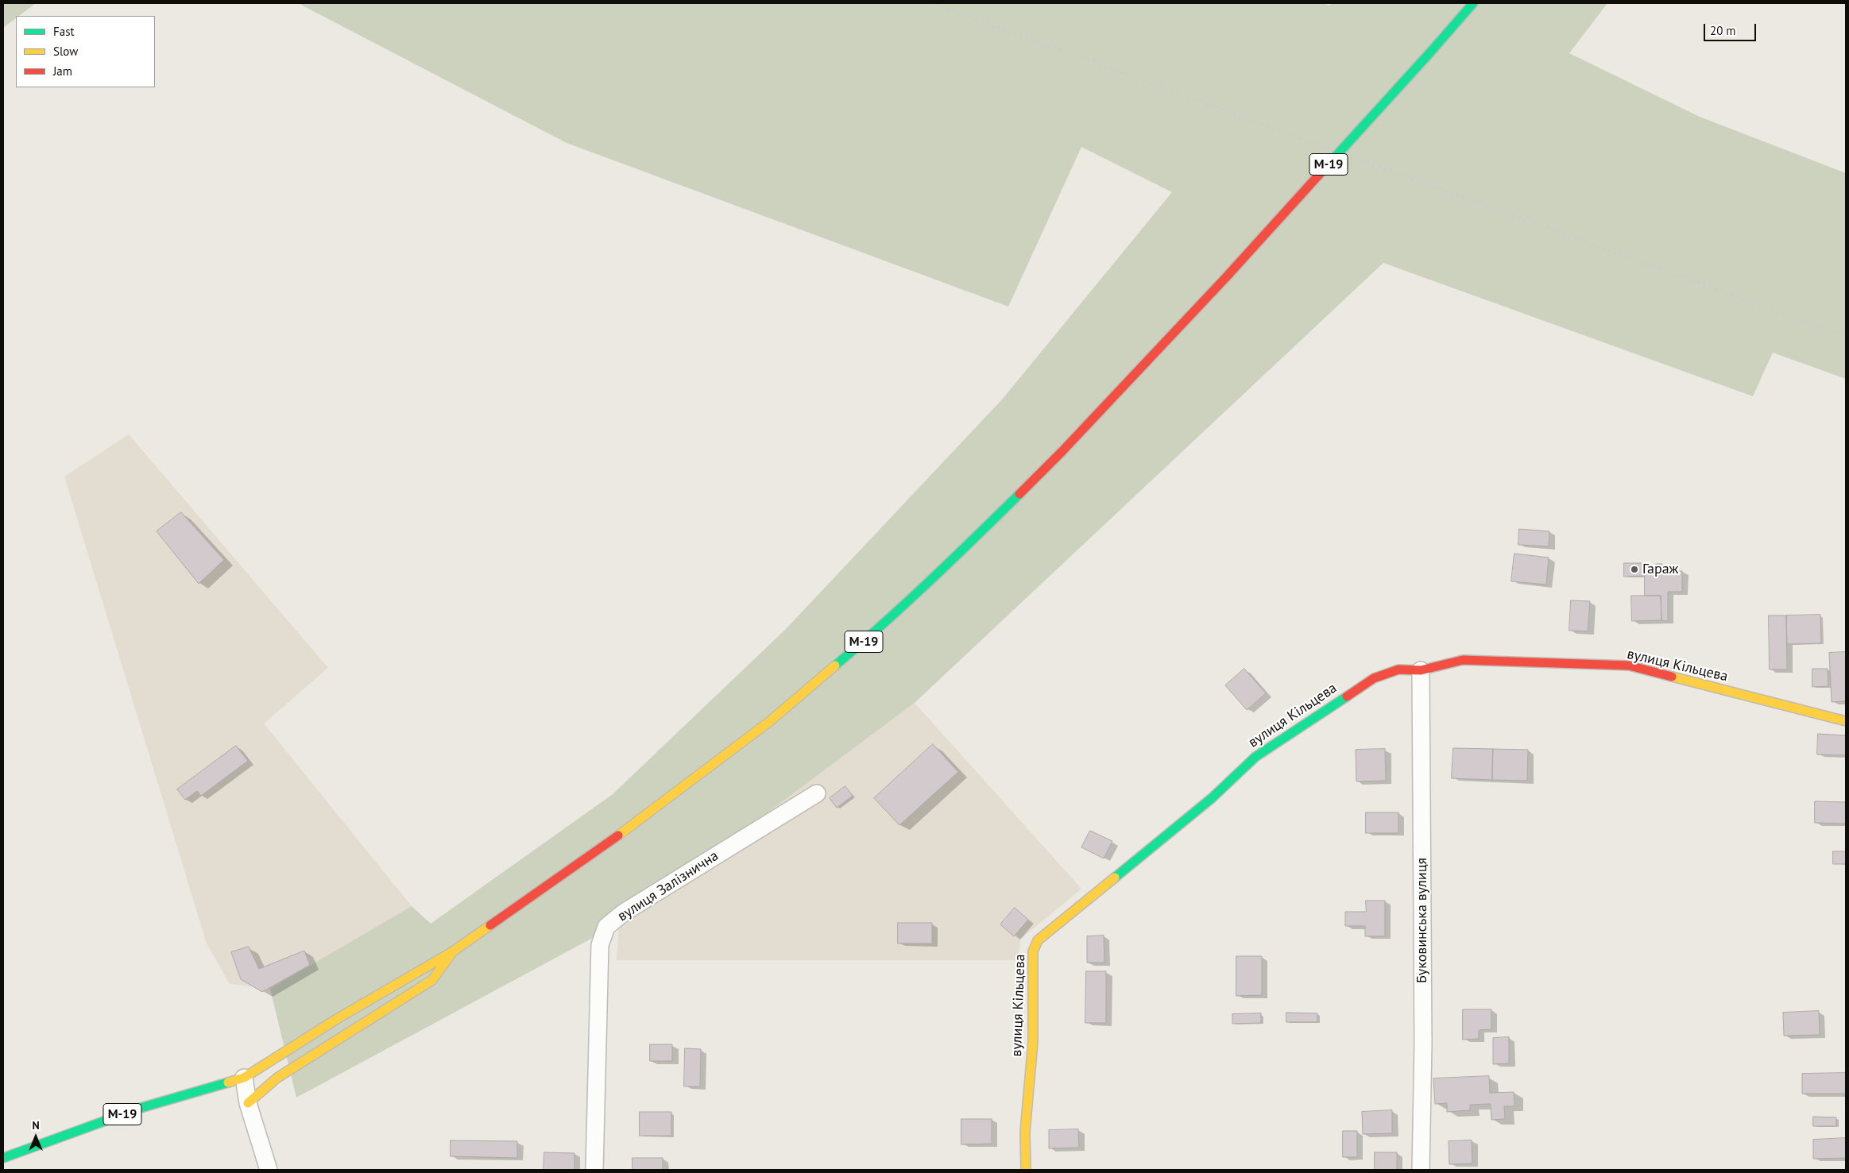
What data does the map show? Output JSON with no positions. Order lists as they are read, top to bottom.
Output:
{
  "streets": {
    "main road": ["М-19", "вулиця Кільцева"],
    "street": ["вулиця Залізнична", "Буковинська вулиця"]
  },
  "crossings": [
    ["вулиця Кільцева", "Буковинська вулиця"]
  ],
  "places": ["Гараж"],
  "legend": ["Fast", "Slow", "Jam"],
  "scale_bar": "20 m",
  "north": "top"
}
